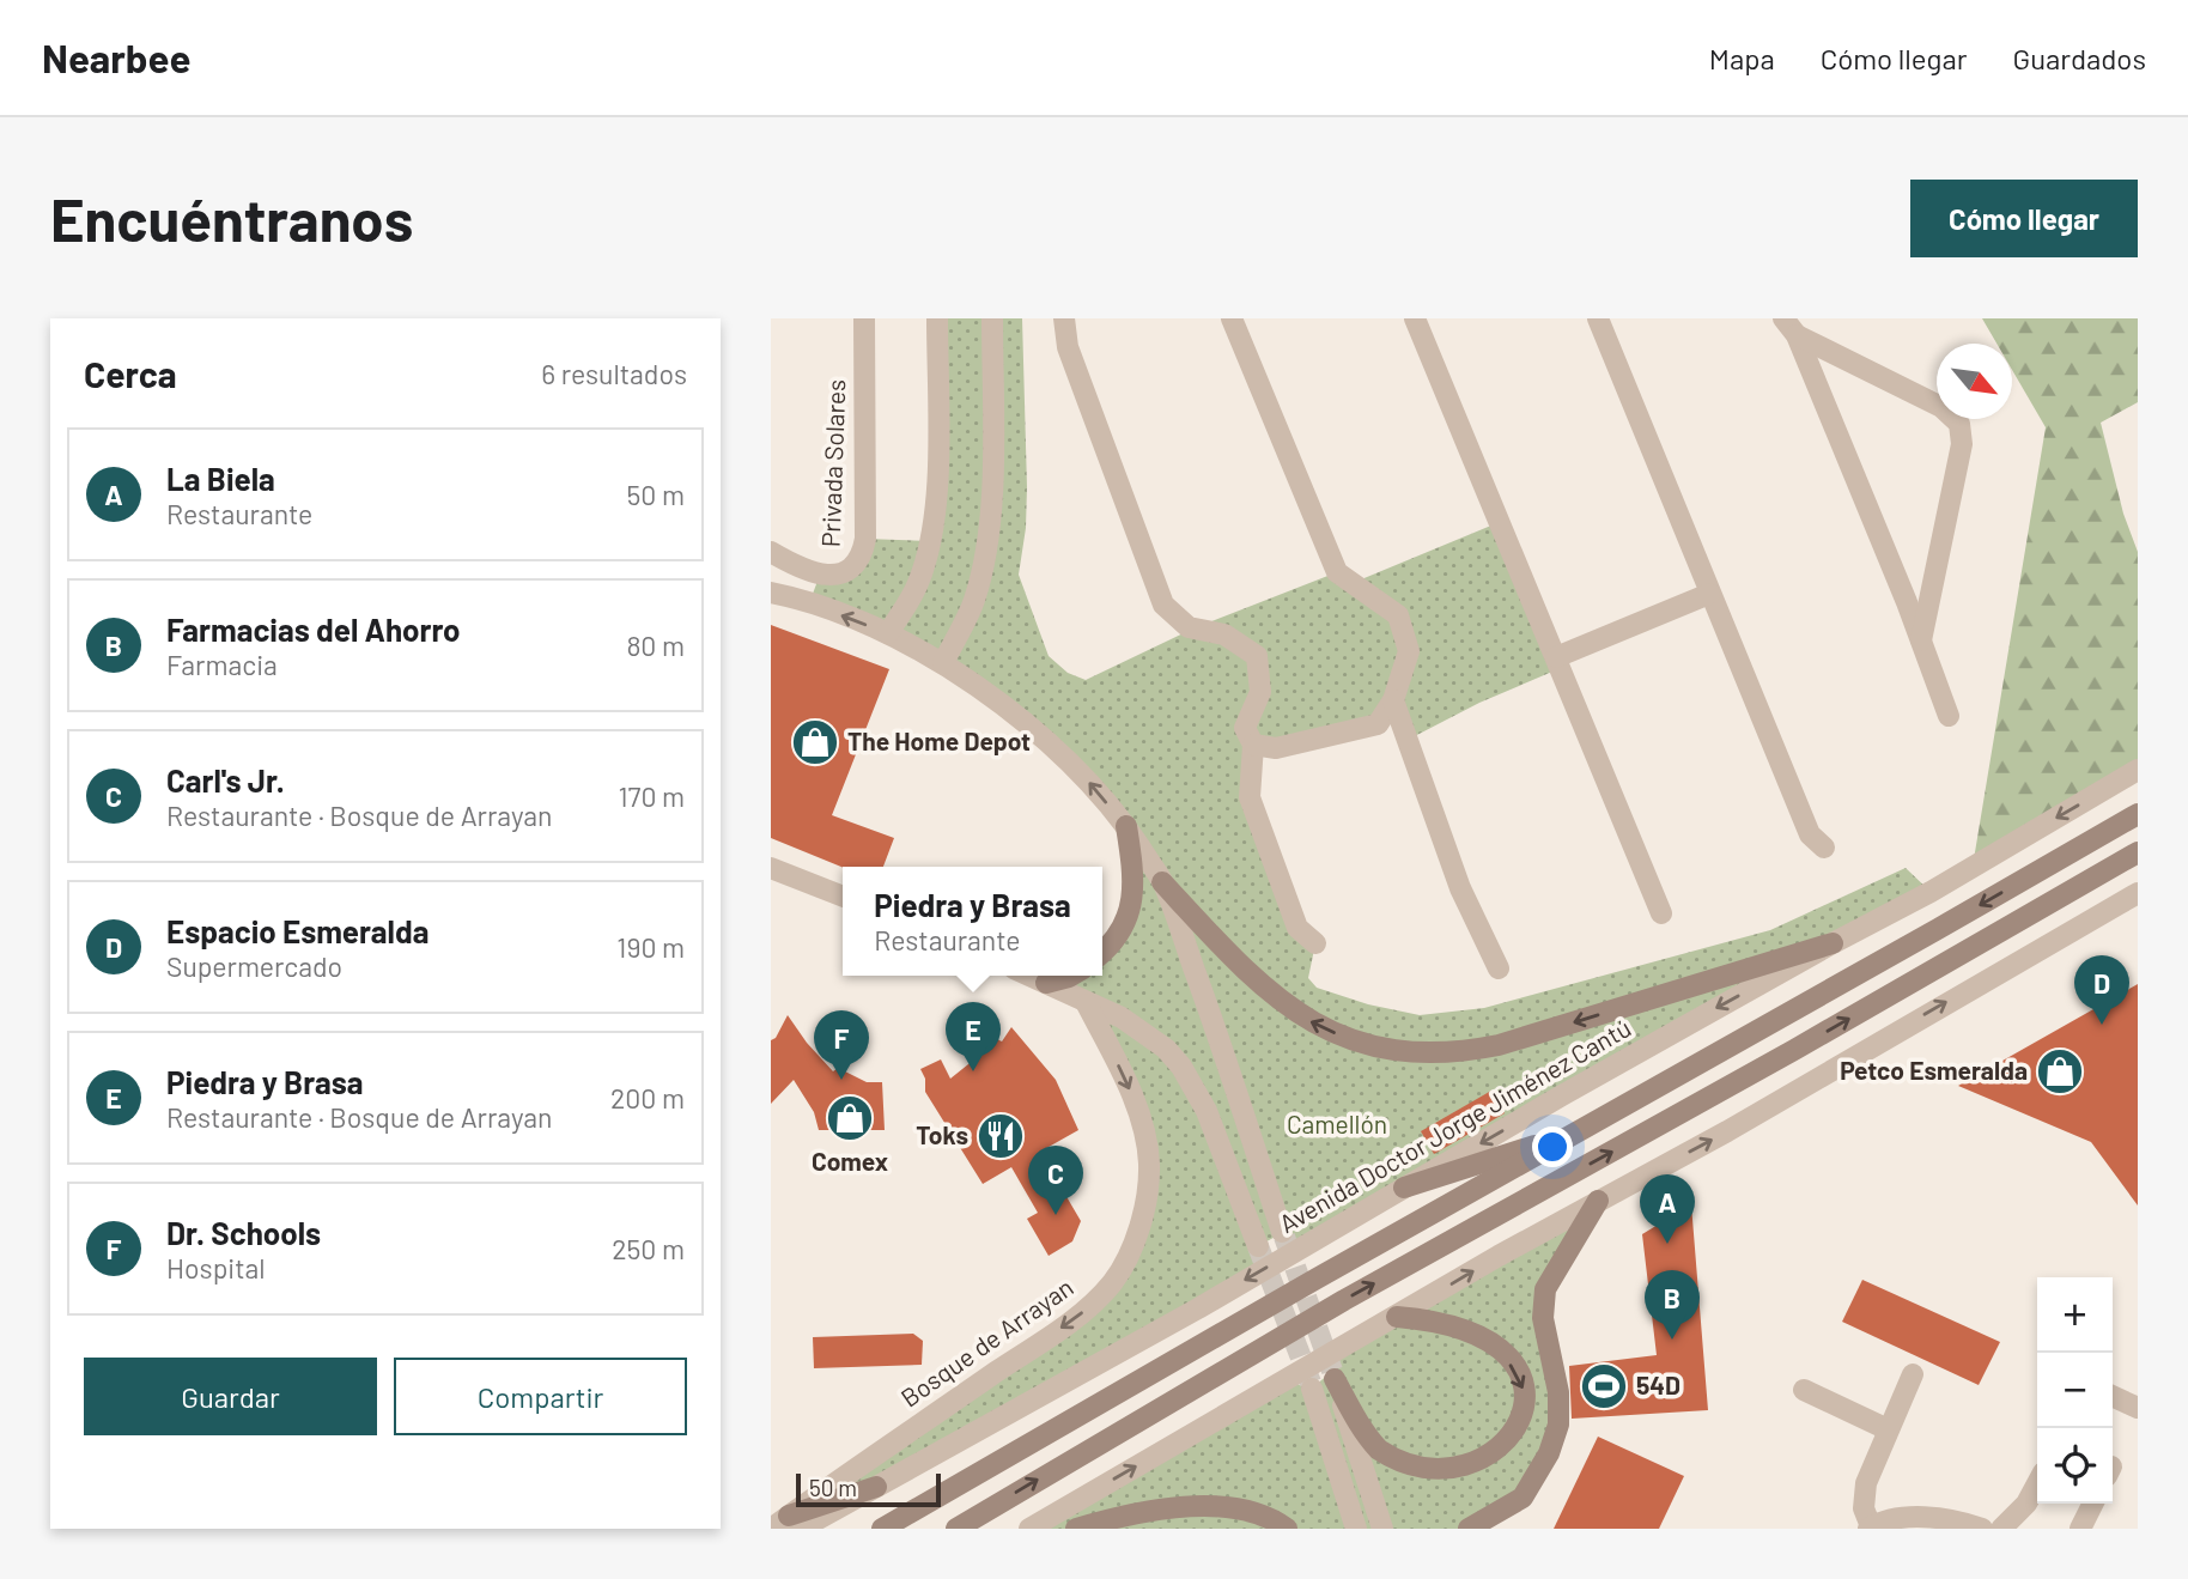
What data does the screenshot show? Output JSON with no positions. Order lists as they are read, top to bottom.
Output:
{
  "streets": {
    "street": ["Privada Solares", "Avenida Doctor Jorge Jiménez Cantú", "Bosque de Arrayan"]
  },
  "one_way": ["Bosque de Arrayan"],
  "parks": ["Camellón"],
  "places": {
    "shop": ["The Home Depot", "Petco Esmeralda", "Comex"],
    "restaurant": ["Toks"],
    "sports": ["54D"]
  },
  "scale_bar": "50 m",
  "north": "bottom right",
  "page": {
    "header": "Nearbee",
    "nav": ["Mapa", "Cómo llegar", "Guardados"],
    "buttons": [
      "Cómo llegar",
      ["Guardar", "Compartir"]
    ],
    "title": "Encuéntranos",
    "heading": ["Cerca", "6 resultados"],
    "list": [
      {
        "mark": "A",
        "name": "La Biela",
        "note": "Restaurante",
        "value": "50 m"
      },
      {
        "mark": "B",
        "name": "Farmacias del Ahorro",
        "note": "Farmacia",
        "value": "80 m"
      },
      {
        "mark": "C",
        "name": "Carl's Jr.",
        "note": "Restaurante · Bosque de Arrayan",
        "value": "170 m"
      },
      {
        "mark": "D",
        "name": "Espacio Esmeralda",
        "note": "Supermercado",
        "value": "190 m"
      },
      {
        "mark": "E",
        "name": "Piedra y Brasa",
        "note": "Restaurante · Bosque de Arrayan",
        "value": "200 m"
      },
      {
        "mark": "F",
        "name": "Dr. Schools",
        "note": "Hospital",
        "value": "250 m"
      }
    ],
    "popup": ["Piedra y Brasa", "Restaurante"],
    "pins": [
      "D",
      "E",
      "F",
      "C",
      "A",
      "B"
    ],
    "map_buttons": ["+", "−"],
    "scale": "50 m"
  }
}
